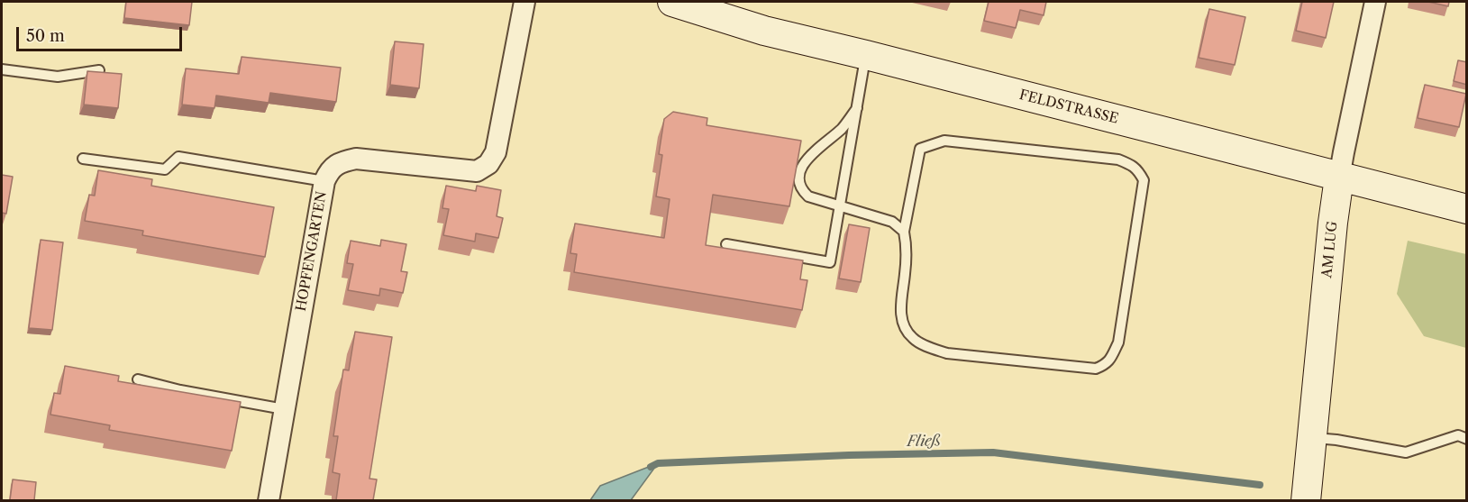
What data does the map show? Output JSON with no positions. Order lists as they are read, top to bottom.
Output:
{
  "streets": {
    "street": ["FELDSTRASSE", "AM LUG", "HOPFENGARTEN"]
  },
  "crossings": [
    ["FELDSTRASSE", "AM LUG"]
  ],
  "water": ["Fließ"],
  "scale_bar": "50 m"
}
